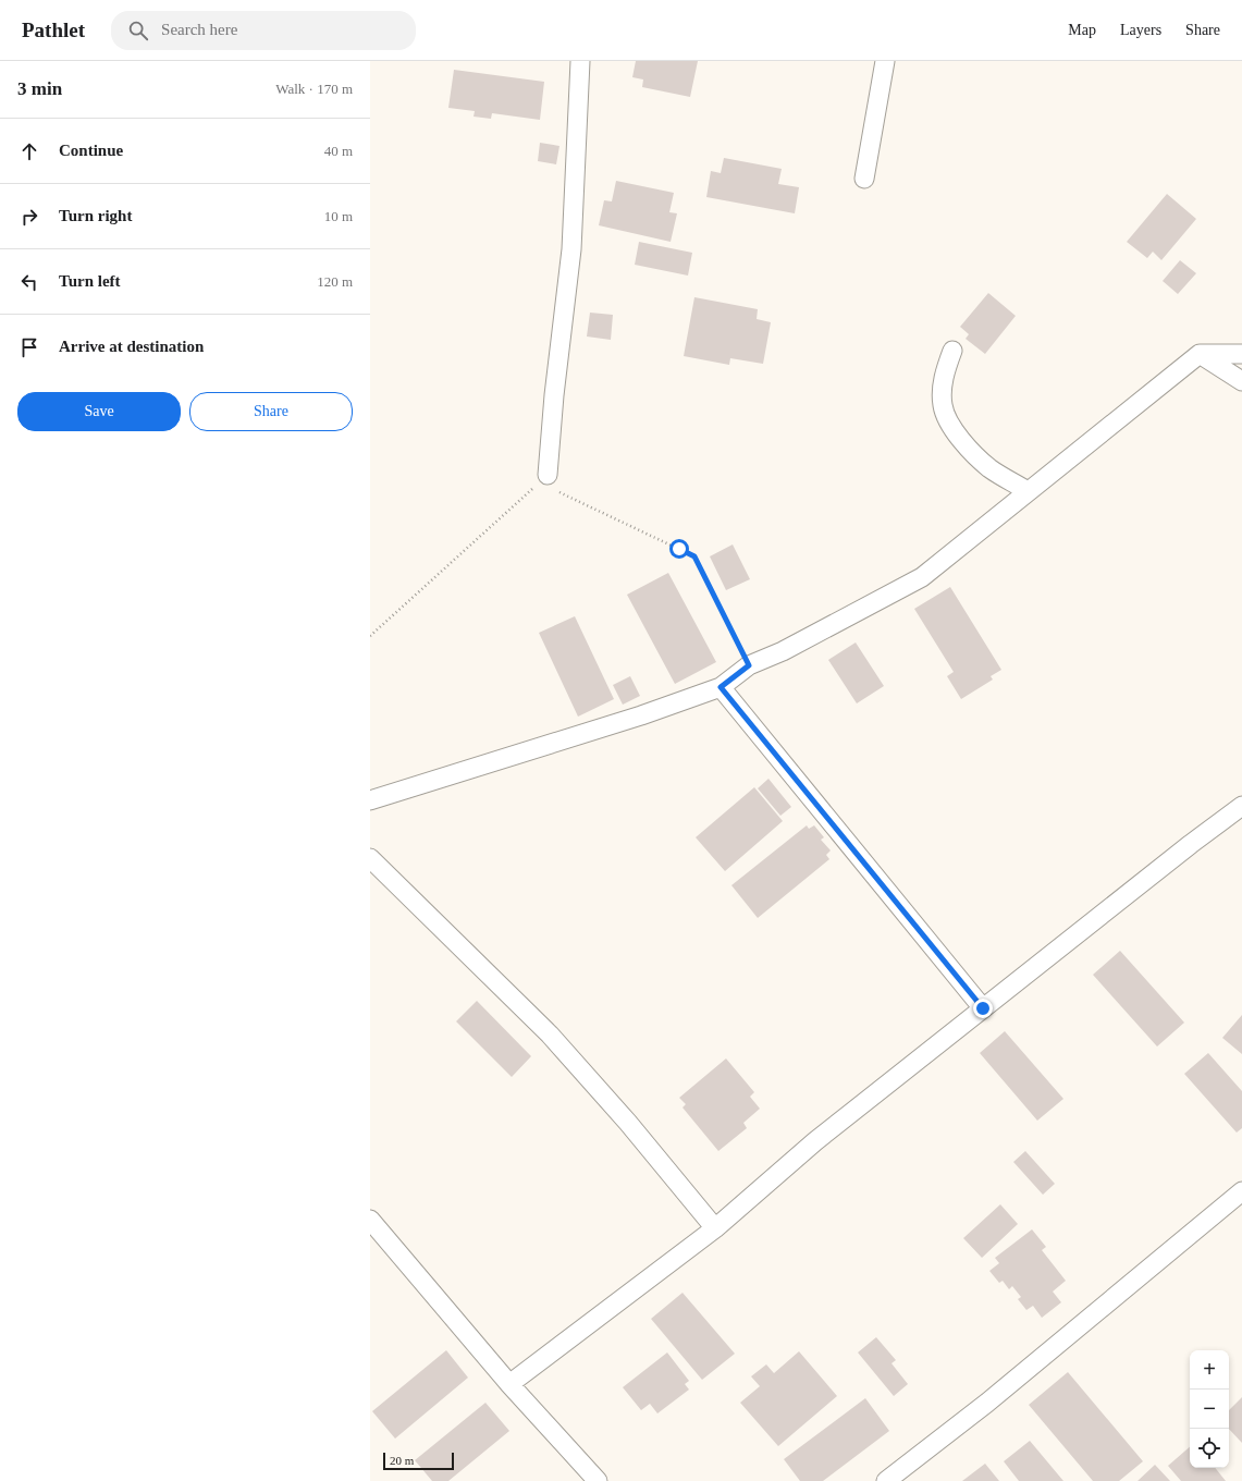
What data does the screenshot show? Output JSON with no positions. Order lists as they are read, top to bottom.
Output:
{
  "scale_bar": "20 m",
  "page": {
    "header": "Pathlet",
    "search": "Search here",
    "nav": ["Map", "Layers", "Share"],
    "heading": ["3 min", "Walk · 170 m"],
    "list": [
      ["Continue", "40 m"],
      ["Turn right", "10 m"],
      ["Turn left", "120 m"],
      "Arrive at destination"
    ],
    "buttons": ["Save", "Share"],
    "map_buttons": ["+", "−"],
    "scale": "20 m"
  }
}
